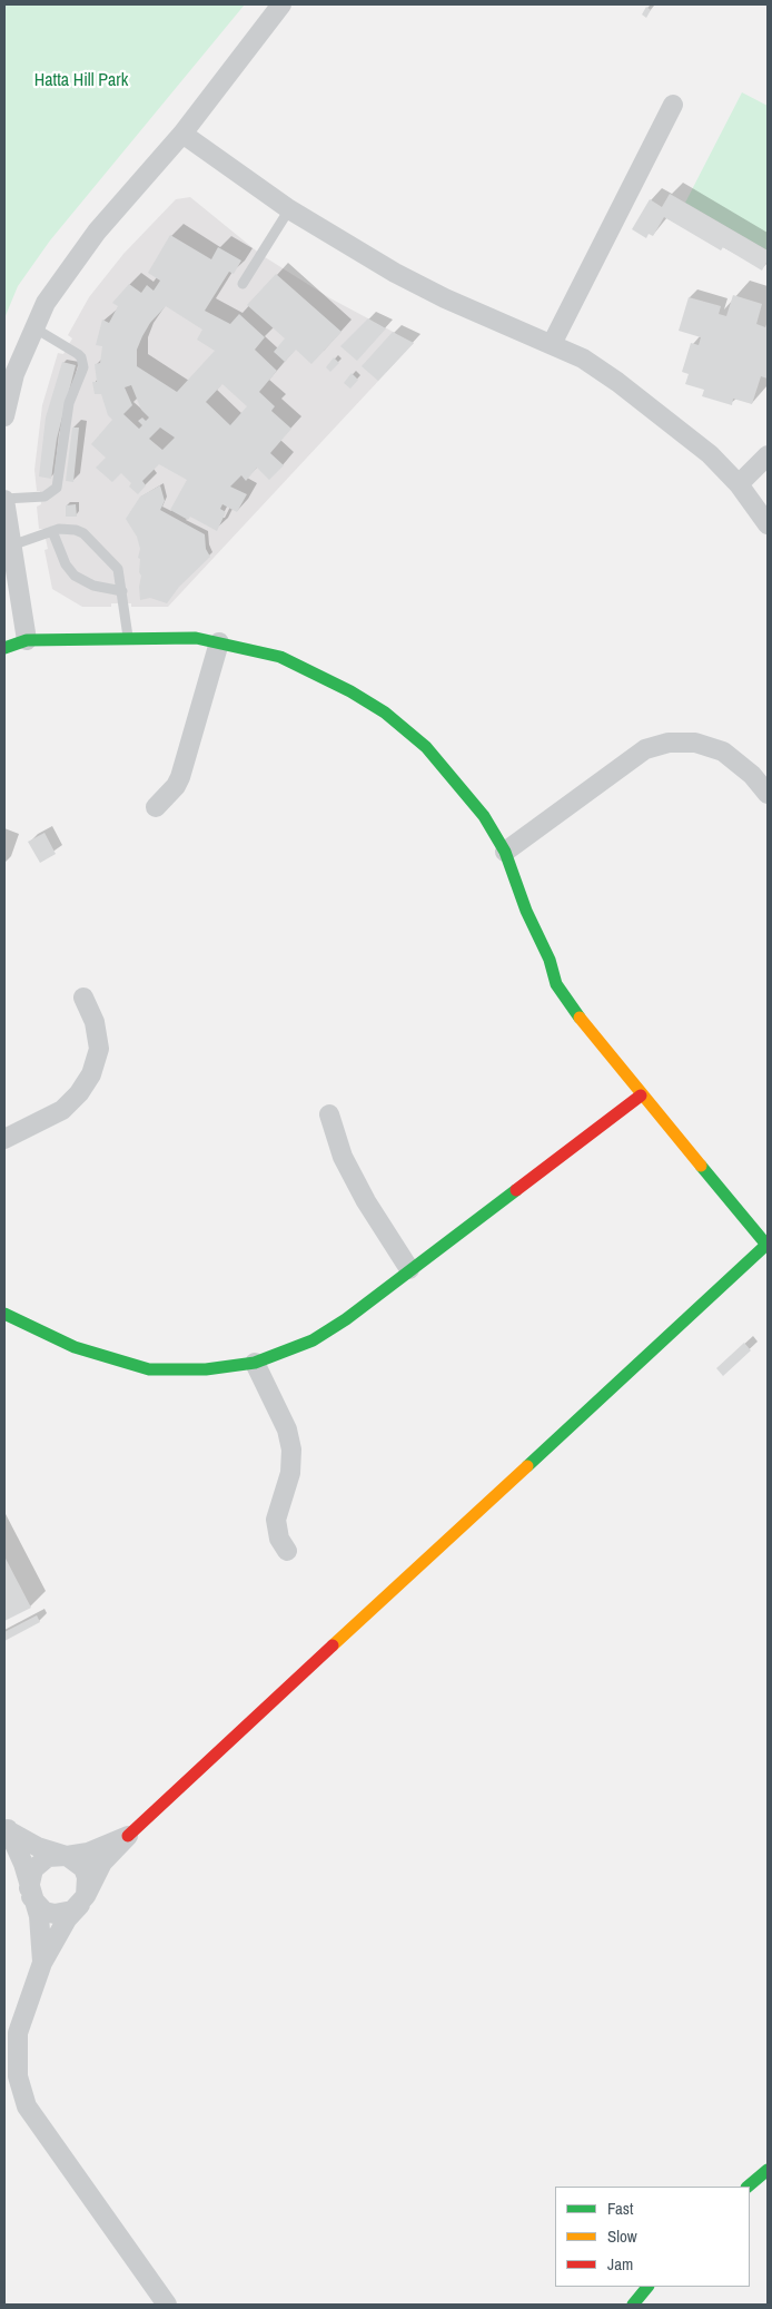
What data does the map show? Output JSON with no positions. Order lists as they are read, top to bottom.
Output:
{
  "parks": ["Hatta Hill Park"],
  "legend": ["Fast", "Slow", "Jam"]
}
